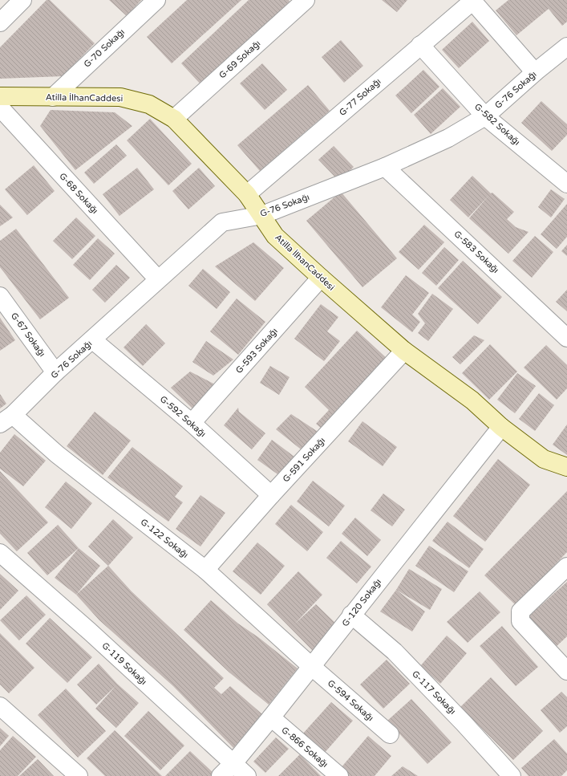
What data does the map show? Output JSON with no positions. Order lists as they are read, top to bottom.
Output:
{
  "streets": {
    "main road": ["Atilla İlhanCaddesi"],
    "street": [
      "G-70 Sokağı",
      "G-69 Sokağı",
      "G-76 Sokağı",
      "G-77 Sokağı",
      "G-582 Sokağı",
      "G-68 Sokağı",
      "G-583 Sokağı",
      "G-67 Sokağı",
      "G-593 Sokağı",
      "G-592 Sokağı",
      "G-591 Sokağı",
      "G-122 Sokağı",
      "G-120 Sokağı",
      "G-119 Sokağı",
      "G-117 Sokağı",
      "G-594 Sokağı",
      "G-866 Sokağı"
    ]
  },
  "crossings": [
    ["G-70 Sokağı", "Atilla İlhanCaddesi"],
    ["G-69 Sokağı", "Atilla İlhanCaddesi"],
    ["G-76 Sokağı", "Atilla İlhanCaddesi"],
    ["G-76 Sokağı", "G-582 Sokağı"],
    ["G-76 Sokağı", "G-68 Sokağı"],
    ["G-76 Sokağı", "G-583 Sokağı"],
    ["G-76 Sokağı", "G-67 Sokağı"],
    ["G-76 Sokağı", "G-592 Sokağı"],
    ["G-76 Sokağı", "G-122 Sokağı"],
    ["G-77 Sokağı", "Atilla İlhanCaddesi"],
    ["G-77 Sokağı", "G-582 Sokağı"],
    ["Atilla İlhanCaddesi", "G-593 Sokağı"],
    ["Atilla İlhanCaddesi", "G-591 Sokağı"],
    ["Atilla İlhanCaddesi", "G-120 Sokağı"],
    ["G-593 Sokağı", "G-592 Sokağı"],
    ["G-592 Sokağı", "G-591 Sokağı"],
    ["G-591 Sokağı", "G-122 Sokağı"],
    ["G-122 Sokağı", "G-120 Sokağı"],
    ["G-122 Sokağı", "G-594 Sokağı"],
    ["G-120 Sokağı", "G-119 Sokağı"],
    ["G-120 Sokağı", "G-117 Sokağı"],
    ["G-120 Sokağı", "G-594 Sokağı"],
    ["G-120 Sokağı", "G-866 Sokağı"]
  ]
}
